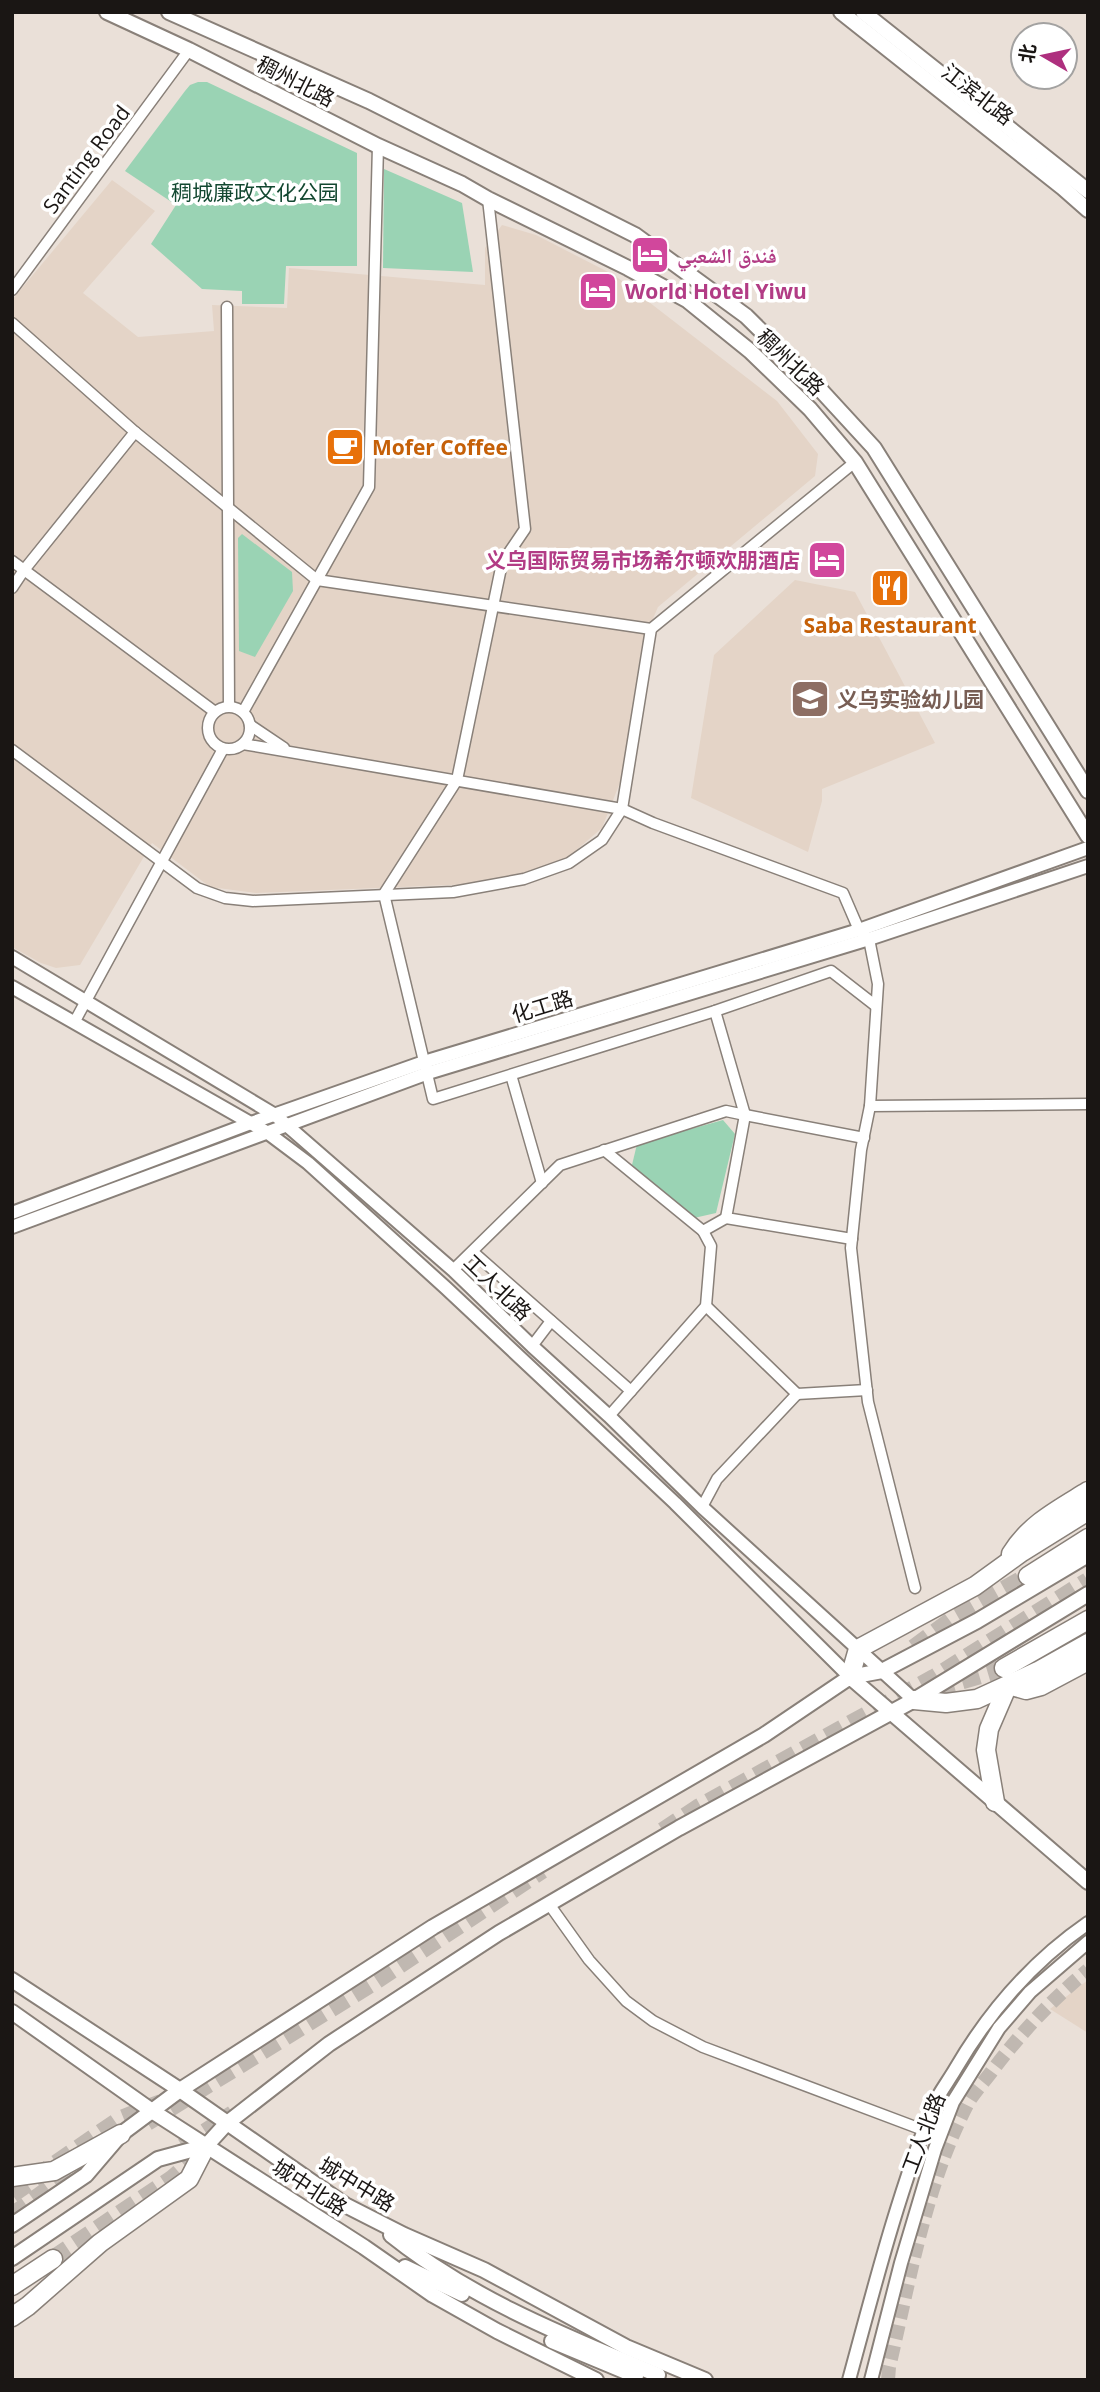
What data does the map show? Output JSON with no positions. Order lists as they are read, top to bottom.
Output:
{
  "streets": {
    "main road": [
      "稠州北路",
      "江滨北路",
      "城中中路",
      "城中北路"
    ],
    "street": ["Santing Road", "化工路", "工人北路"]
  },
  "crossings": [
    ["稠州北路", "Santing Road"],
    ["化工路", "工人北路"]
  ],
  "parks": ["稠城廉政文化公园"],
  "places": {
    "hotel": ["فندق الشعبي", "World Hotel Yiwu", "义乌国际贸易市场希尔顿欢朋酒店"],
    "cafe": ["Mofer Coffee"],
    "restaurant": ["Saba Restaurant"],
    "school or university": ["义乌实验幼儿园"]
  },
  "north": "left"
}
